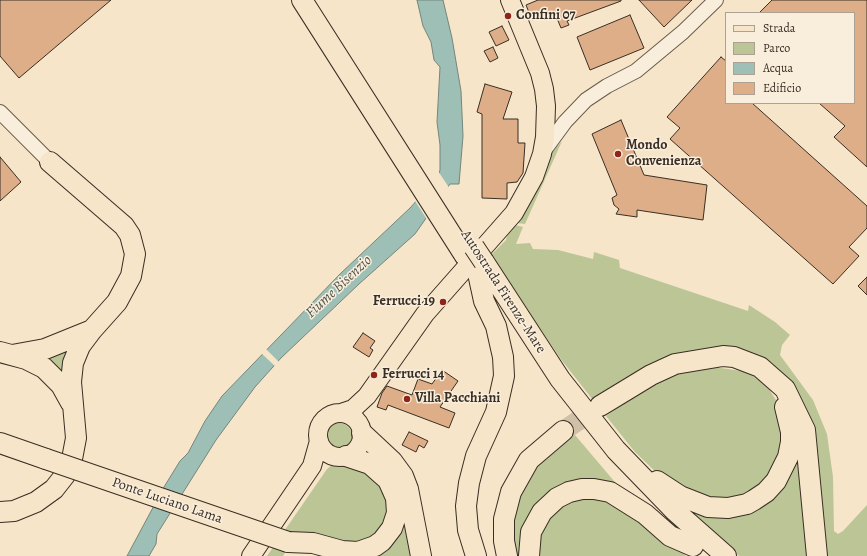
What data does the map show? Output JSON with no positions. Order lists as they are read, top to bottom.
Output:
{
  "streets": {
    "highway": ["Autostrada Firenze-Mare", "Ponte Luciano Lama"]
  },
  "water": ["Fiume Bisenzio"],
  "places": [
    "Confini 07",
    "Mondo Convenienza",
    "Ferrucci 19",
    "Ferrucci 14",
    "Villa Pacchiani"
  ],
  "legend": [
    "Strada",
    "Parco",
    "Acqua",
    "Edificio"
  ]
}
